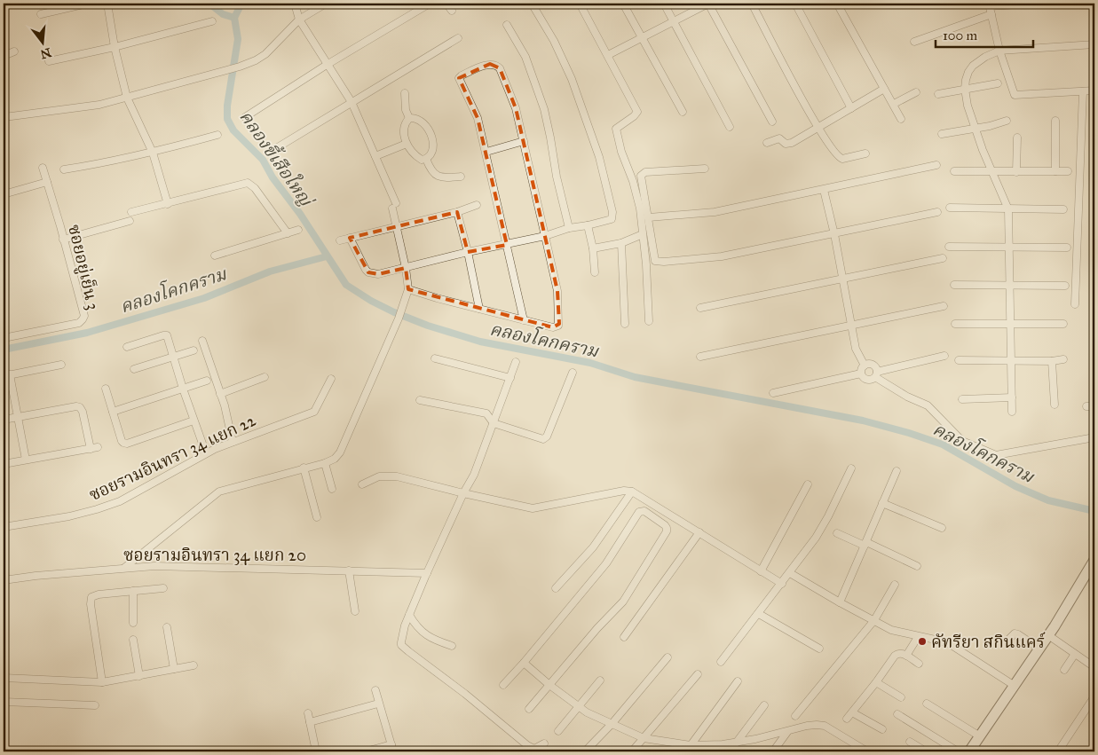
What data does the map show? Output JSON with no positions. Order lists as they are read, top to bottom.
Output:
{
  "streets": {
    "street": ["ซอยอยู่เย็น 3", "ซอยรามอินทรา 34 แยก 22", "ซอยรามอินทรา 34 แยก 20"]
  },
  "water": ["คลองขี้เสือใหญ่", "คลองโคกคราม"],
  "places": ["คัทรียา สกินแคร์"],
  "scale_bar": "100 m",
  "north": "bottom"
}
